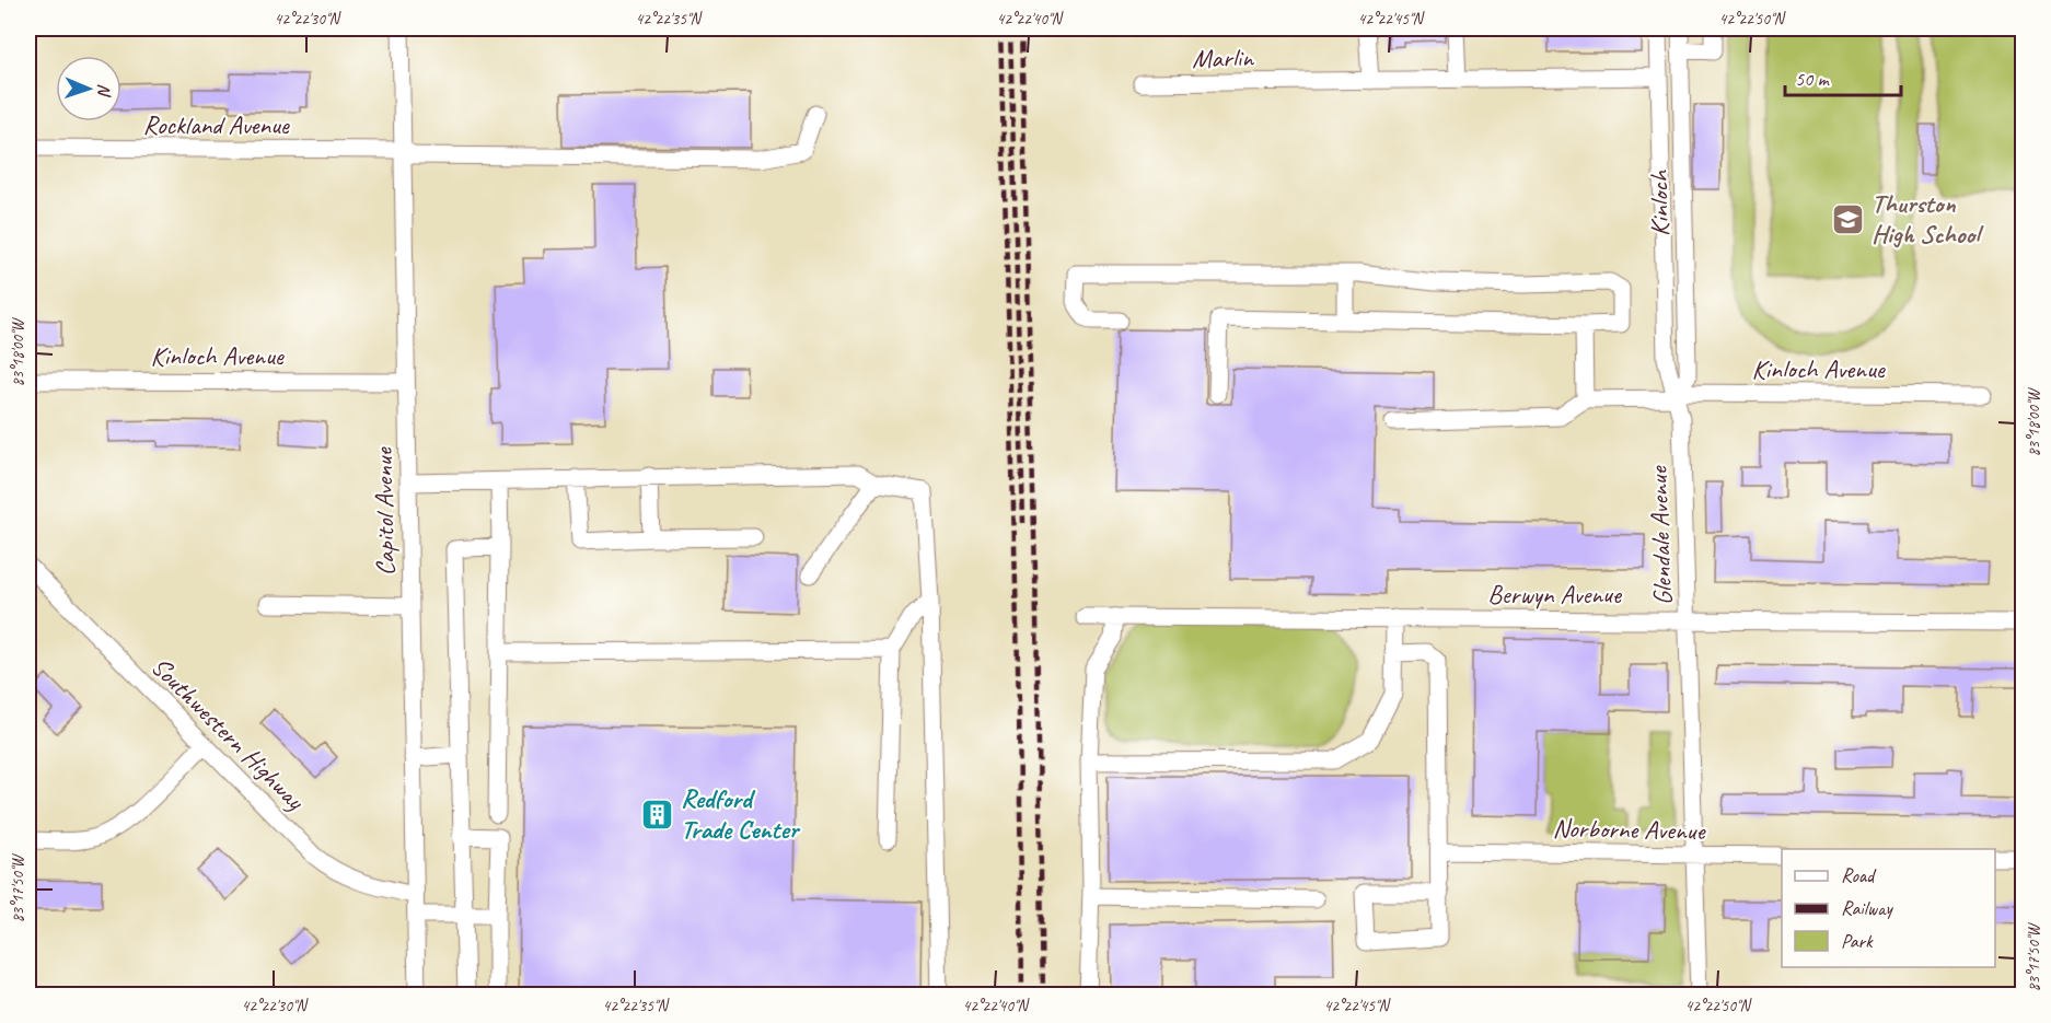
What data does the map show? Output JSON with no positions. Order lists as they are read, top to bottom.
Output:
{
  "streets": {
    "street": [
      "Marlin",
      "Rockland Avenue",
      "Kinloch",
      "Kinloch Avenue",
      "Capitol Avenue",
      "Glendale Avenue",
      "Berwyn Avenue",
      "Southwestern Highway",
      "Norborne Avenue"
    ]
  },
  "crossings": [
    ["Marlin", "Glendale Avenue"],
    ["Rockland Avenue", "Capitol Avenue"],
    ["Kinloch", "Kinloch Avenue"],
    ["Kinloch", "Glendale Avenue"],
    ["Kinloch Avenue", "Capitol Avenue"],
    ["Kinloch Avenue", "Glendale Avenue"],
    ["Capitol Avenue", "Southwestern Highway"],
    ["Glendale Avenue", "Berwyn Avenue"],
    ["Glendale Avenue", "Norborne Avenue"]
  ],
  "places": {
    "school or university": ["Thurston High School"],
    "building": ["Redford Trade Center"]
  },
  "legend": ["Road", "Railway", "Park"],
  "scale_bar": "50 m",
  "north": "right",
  "coordinates": [
    "42°22'30\"N",
    "42°22'35\"N",
    "42°22'40\"N",
    "42°22'45\"N",
    "42°22'50\"N",
    "83°18'00\"W",
    "83°17'50\"W"
  ]
}
